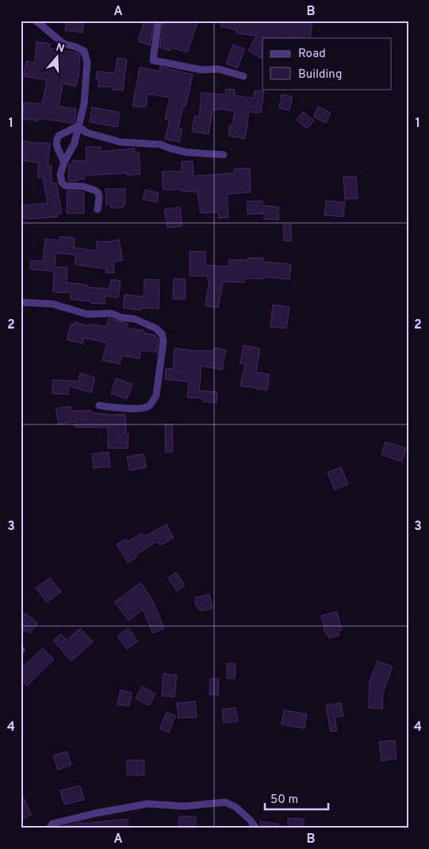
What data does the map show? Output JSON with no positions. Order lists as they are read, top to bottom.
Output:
{
  "legend": ["Road", "Building"],
  "scale_bar": "50 m",
  "north": "top",
  "grid": {
    "columns": ["A", "B"],
    "rows": [
      "1",
      "2",
      "3",
      "4"
    ]
  }
}
